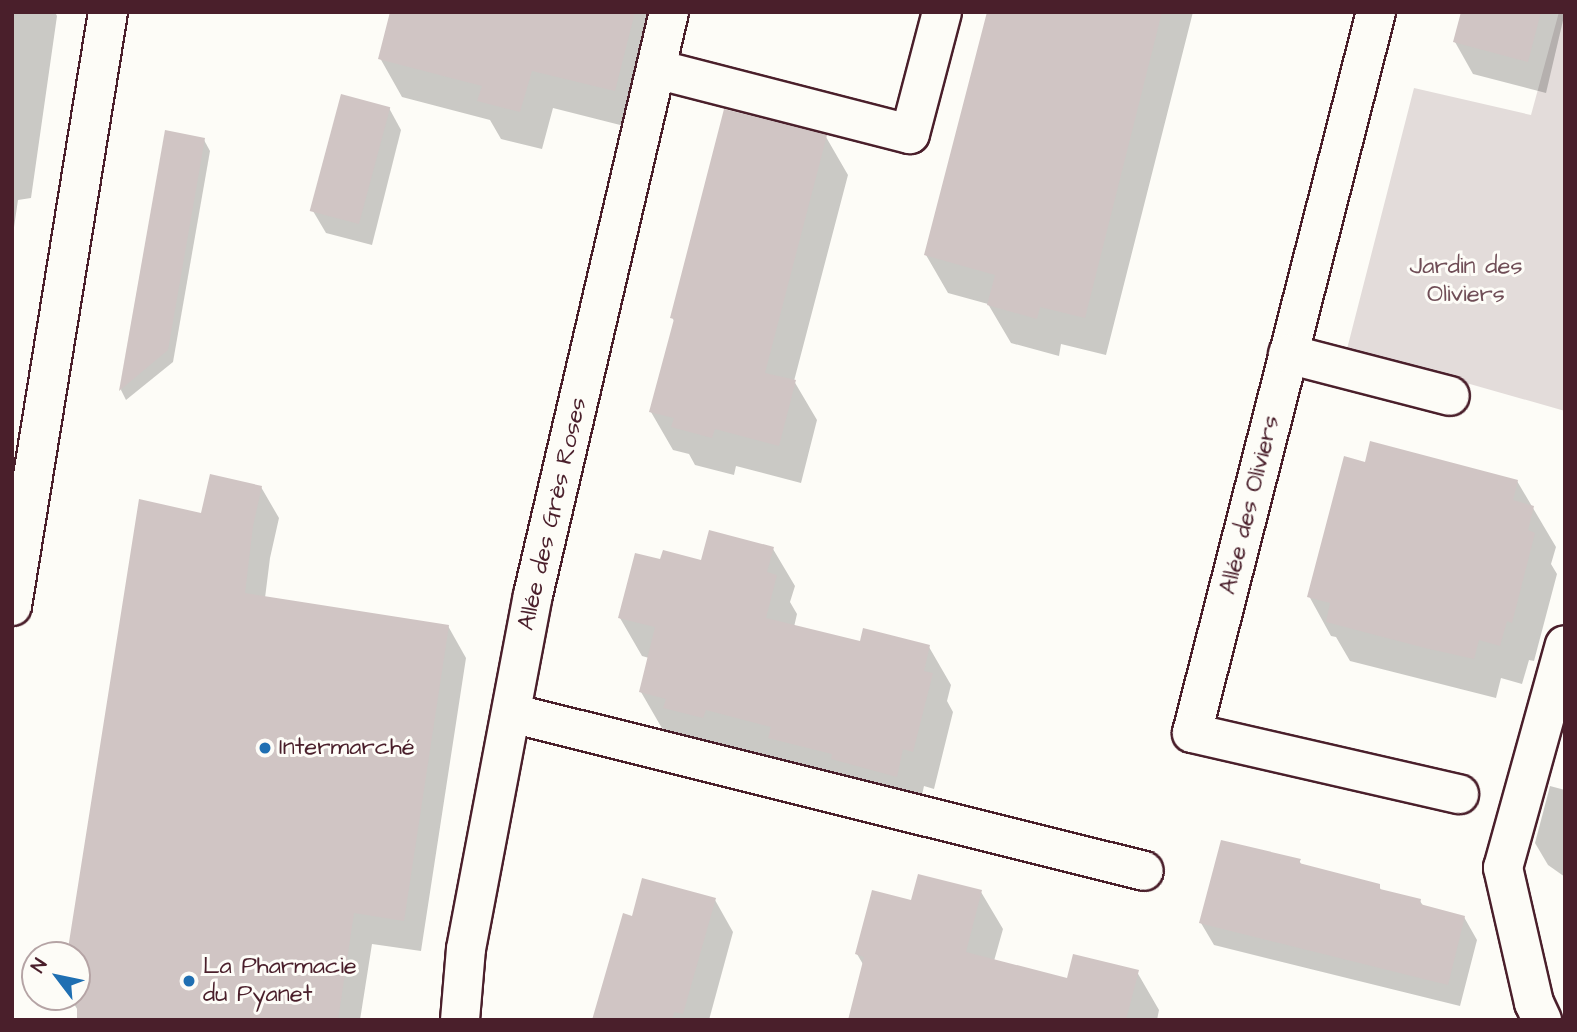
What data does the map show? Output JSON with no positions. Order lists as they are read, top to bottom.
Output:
{
  "streets": {
    "street": ["Allée des Oliviers", "Allée des Grès Roses"]
  },
  "parks": ["Jardin des Oliviers"],
  "places": ["Intermarché", "La Pharmacie du Pyanet"],
  "north": "top left"
}
